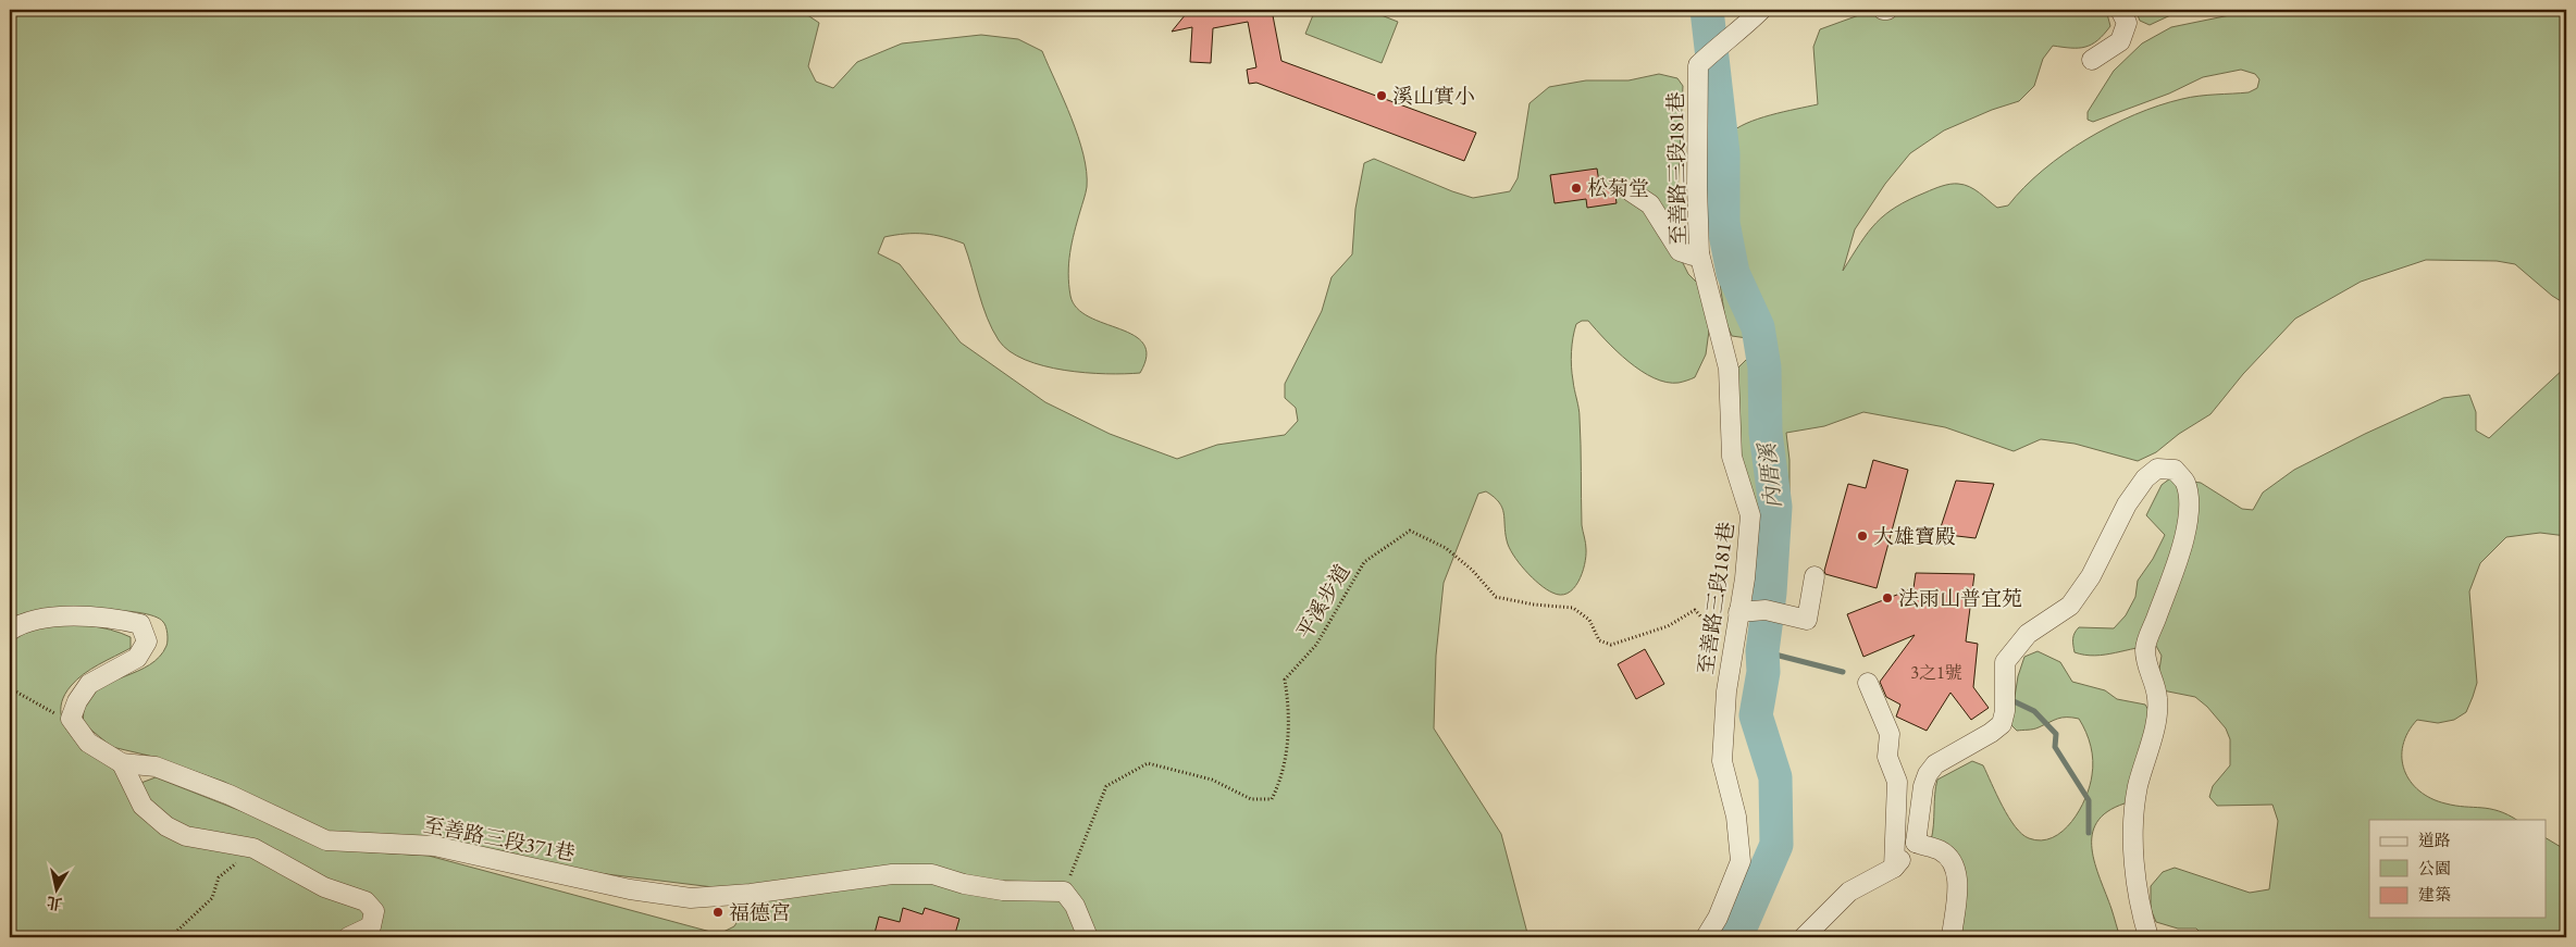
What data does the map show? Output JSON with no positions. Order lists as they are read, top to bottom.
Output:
{
  "streets": {
    "street": ["至善路三段181巷", "至善路三段371巷"],
    "path": ["平溪步道"]
  },
  "crossings": [
    ["至善路三段181巷", "平溪步道"],
    ["平溪步道", "至善路三段371巷"]
  ],
  "water": ["內厝溪"],
  "places": [
    "溪山實小",
    "松菊堂",
    "大雄寶殿",
    "法雨山普宜苑",
    "福德宮"
  ],
  "house_numbers": ["3之1號"],
  "legend": ["道路", "公園", "建築"],
  "north": "bottom"
}
